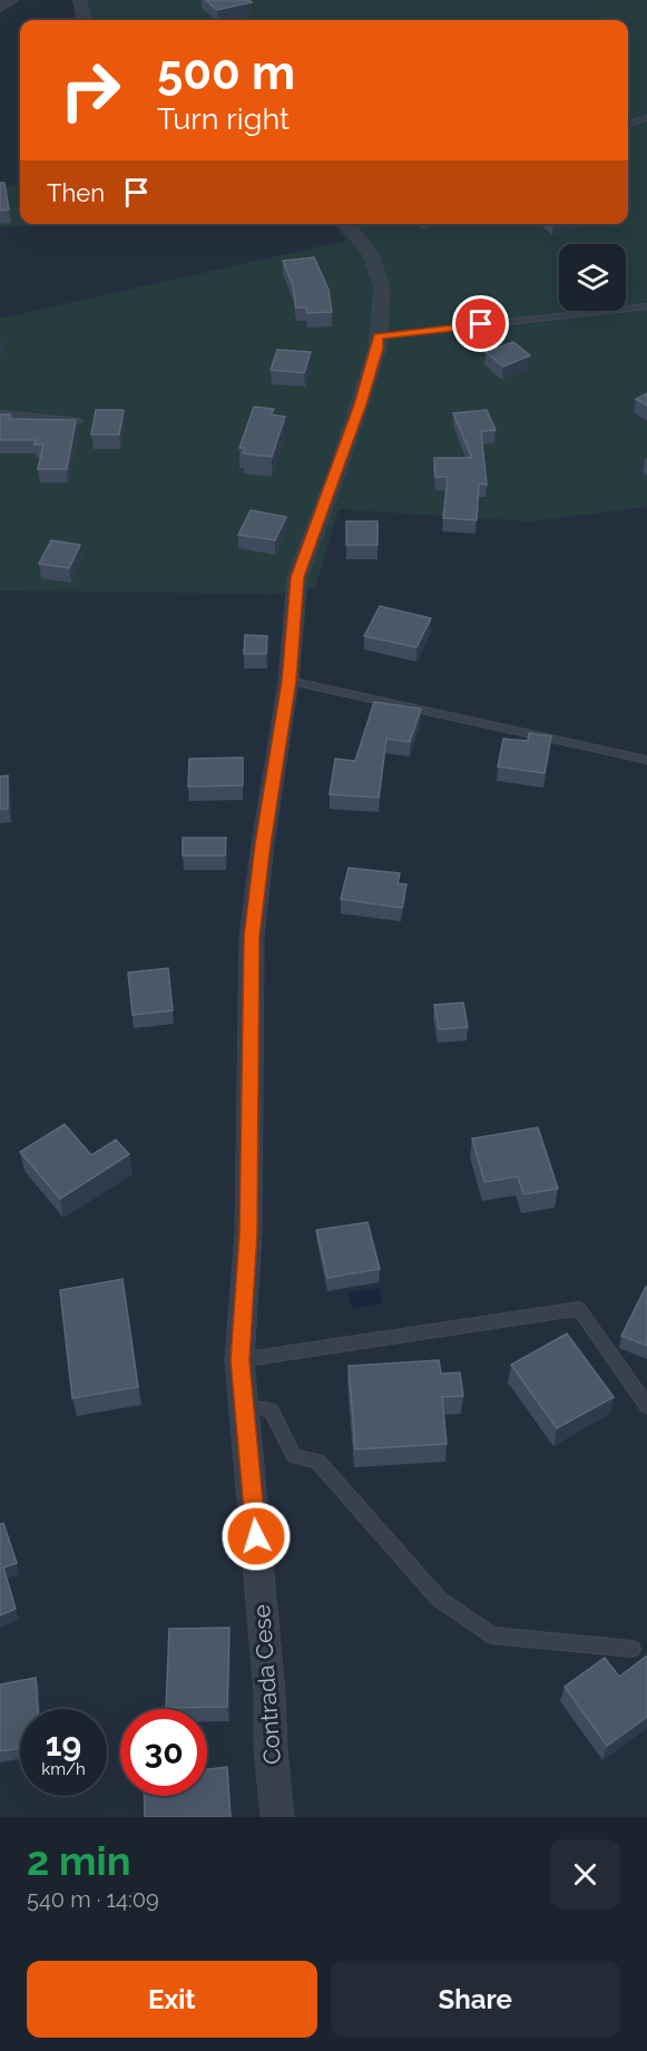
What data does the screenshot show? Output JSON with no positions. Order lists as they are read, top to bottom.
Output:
{
  "streets": {
    "street": ["Contrada Cese"]
  },
  "page": {
    "turn": ["500 m", "Turn right"],
    "then": "Then",
    "speed": "19 km/h",
    "limit": "30",
    "heading": ["2 min", "540 m · 14:09"],
    "buttons": ["Exit", "Share"]
  }
}
